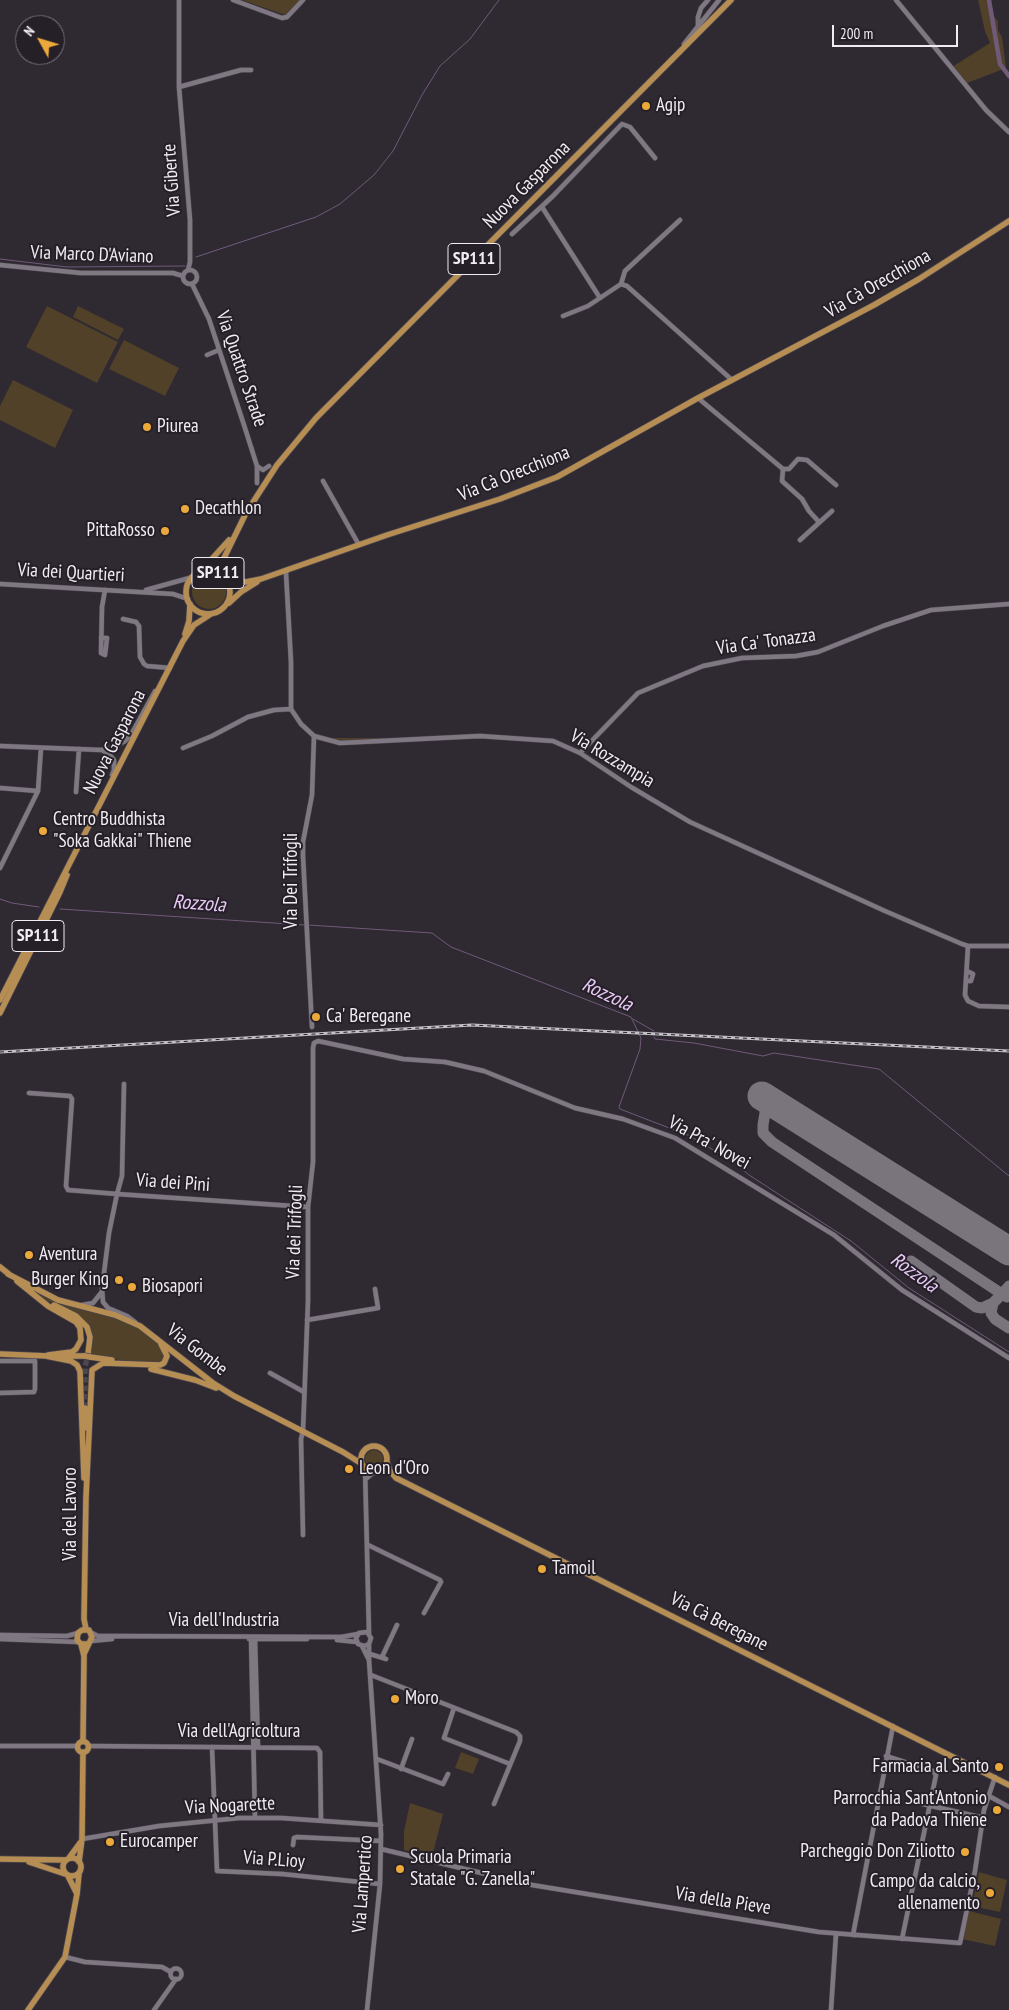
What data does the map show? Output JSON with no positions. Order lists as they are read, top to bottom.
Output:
{
  "streets": {
    "main road": [
      "Nuova Gasparona",
      "SP111",
      "Via Cà Orecchiona",
      "Via Gombe",
      "Via del Lavoro",
      "Via Cà Beregane"
    ],
    "street": [
      "Via Giberte",
      "Via Marco D'Aviano",
      "Via Quattro Strade",
      "Via dei Quartieri",
      "Via Ca' Tonazza",
      "Via Rozzampia",
      "Via Dei Trifogli",
      "Via Pra' Novei",
      "Via dei Pini",
      "Via dei Trifogli",
      "Via dell'Industria",
      "Via dell'Agricoltura",
      "Via Nogarette",
      "Via P.Lioy",
      "Via Lampertico",
      "Via della Pieve"
    ]
  },
  "crossings": [
    ["Via Giberte", "Via Marco D'Aviano"],
    ["Via Giberte", "Via Quattro Strade"],
    ["Nuova Gasparona", "SP111"],
    ["Nuova Gasparona", "Via Cà Orecchiona"],
    ["Nuova Gasparona", "Via dei Quartieri"],
    ["Via Marco D'Aviano", "Via Quattro Strade"],
    ["SP111", "Via Cà Orecchiona"],
    ["SP111", "Via dei Quartieri"],
    ["Via Cà Orecchiona", "Via dei Quartieri"],
    ["Via Ca' Tonazza", "Via Rozzampia"],
    ["Via Rozzampia", "Via Dei Trifogli"],
    ["Via Pra' Novei", "Via dei Trifogli"],
    ["Via dei Pini", "Via dei Trifogli"],
    ["Via dei Trifogli", "Via Gombe"],
    ["Via Gombe", "Via Lampertico"],
    ["Via del Lavoro", "Via dell'Industria"],
    ["Via dell'Industria", "Via Lampertico"],
    ["Via dell'Agricoltura", "Via Nogarette"],
    ["Via Nogarette", "Via P.Lioy"],
    ["Via Nogarette", "Via Lampertico"],
    ["Via P.Lioy", "Via Lampertico"],
    ["Via Lampertico", "Via della Pieve"]
  ],
  "water": ["Rozzola"],
  "places": [
    "Agip",
    "Piurea",
    "Decathlon",
    "PittaRosso",
    "Centro Buddhista \"Soka Gakkai\" Thiene",
    "Ca' Beregane",
    "Aventura",
    "Burger King",
    "Biosapori",
    "Leon d'Oro",
    "Tamoil",
    "Moro",
    "Farmacia al Santo",
    "Parrocchia Sant'Antonio da Padova Thiene",
    "Eurocamper",
    "Parcheggio Don Ziliotto",
    "Scuola Primaria Statale \"G. Zanella\"",
    "Campo da calcio, allenamento"
  ],
  "scale_bar": "200 m",
  "north": "top left"
}
